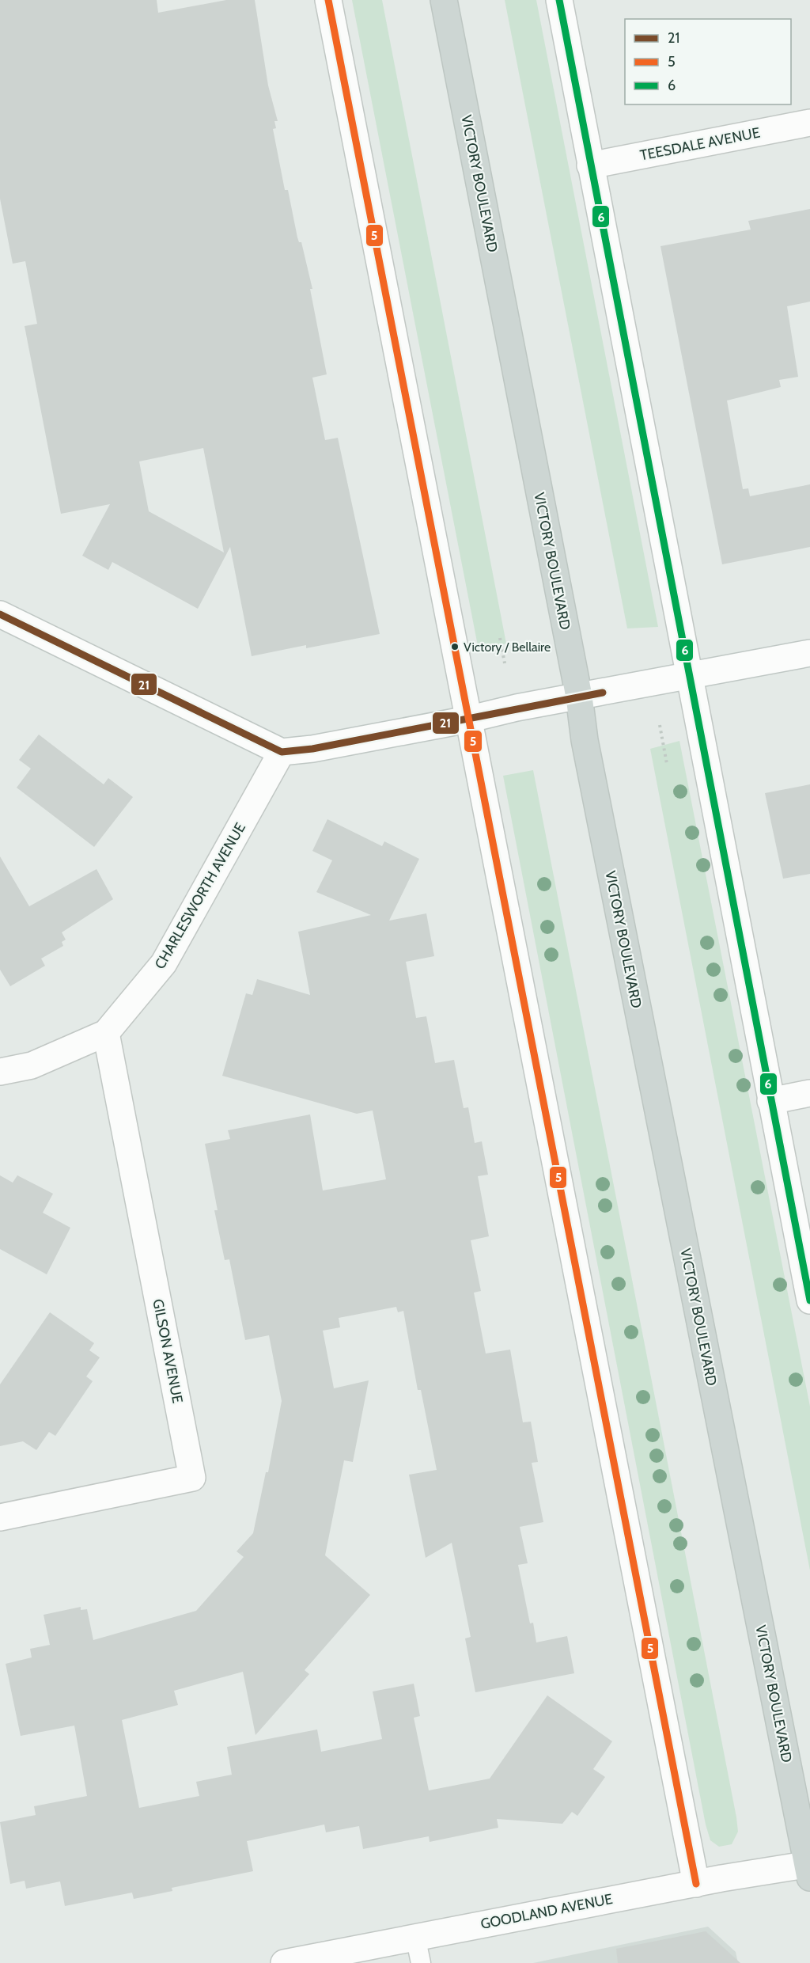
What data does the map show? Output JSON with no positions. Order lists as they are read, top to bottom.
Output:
{
  "streets": {
    "main road": ["VICTORY BOULEVARD"],
    "street": [
      "TEESDALE AVENUE",
      "CHARLESWORTH AVENUE",
      "GILSON AVENUE",
      "GOODLAND AVENUE"
    ]
  },
  "crossings": [
    ["VICTORY BOULEVARD", "GOODLAND AVENUE"],
    ["CHARLESWORTH AVENUE", "GILSON AVENUE"]
  ],
  "places": ["Victory / Bellaire"],
  "lines": ["transit line 5", "transit line 6", "transit line 21"],
  "legend": ["21", "5", "6"]
}
